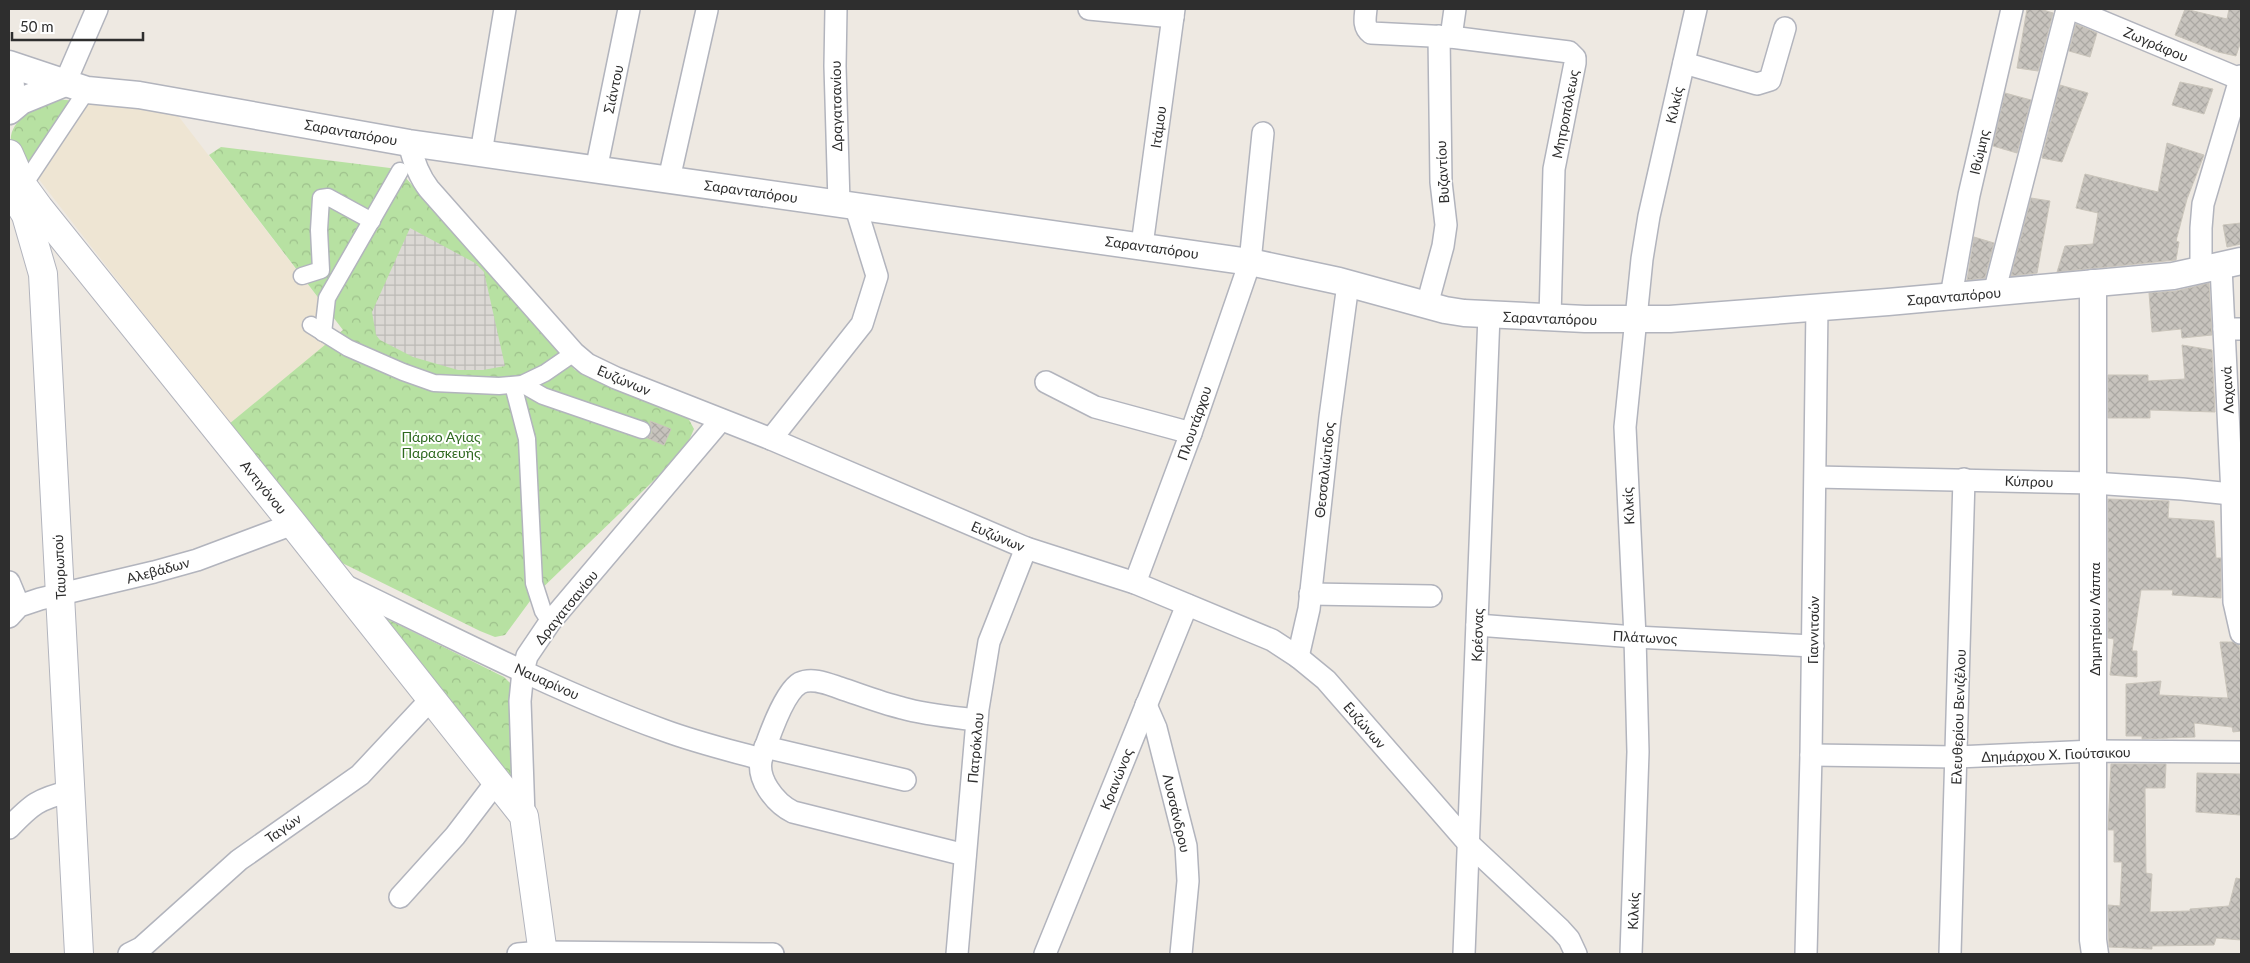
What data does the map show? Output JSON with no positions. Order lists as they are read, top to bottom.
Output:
{
  "streets": {
    "main road": ["Δραγατσανίου", "Αντιγόνου", "Ταυρωπού"],
    "street": [
      "Ζωγράφου",
      "Σιάντου",
      "Κιλκίς",
      "Μητροπόλεως",
      "Ιτάμου",
      "Σαρανταπόρου",
      "Ιθώμης",
      "Βυζαντίου",
      "Ευζώνων",
      "Λαχανά",
      "Πλουτάρχου",
      "Θεσσαλιώτιδος",
      "Κύπρου",
      "Αλεβάδων",
      "Δημητρίου Λάππα",
      "Γιαννιτσών",
      "Κρέσνας",
      "Πλάτωνος",
      "Ναυαρίνου",
      "Ελευθερίου Βενιζέλου",
      "Πατρόκλου",
      "Δημάρχου Χ. Γιούτσικου",
      "Κρανώνος",
      "Λυσσάνδρου",
      "Ταγών"
    ]
  },
  "crossings": [
    ["Ζωγράφου", "Λαχανά"],
    ["Σιάντου", "Σαρανταπόρου"],
    ["Κιλκίς", "Σαρανταπόρου"],
    ["Κιλκίς", "Πλάτωνος"],
    ["Δραγατσανίου", "Σαρανταπόρου"],
    ["Δραγατσανίου", "Ευζώνων"],
    ["Δραγατσανίου", "Αντιγόνου"],
    ["Δραγατσανίου", "Ναυαρίνου"],
    ["Μητροπόλεως", "Σαρανταπόρου"],
    ["Μητροπόλεως", "Βυζαντίου"],
    ["Ιτάμου", "Σαρανταπόρου"],
    ["Σαρανταπόρου", "Ιθώμης"],
    ["Σαρανταπόρου", "Βυζαντίου"],
    ["Σαρανταπόρου", "Ευζώνων"],
    ["Σαρανταπόρου", "Λαχανά"],
    ["Σαρανταπόρου", "Πλουτάρχου"],
    ["Σαρανταπόρου", "Θεσσαλιώτιδος"],
    ["Σαρανταπόρου", "Δημητρίου Λάππα"],
    ["Σαρανταπόρου", "Γιαννιτσών"],
    ["Σαρανταπόρου", "Κρέσνας"],
    ["Ευζώνων", "Πλουτάρχου"],
    ["Ευζώνων", "Θεσσαλιώτιδος"],
    ["Ευζώνων", "Κρέσνας"],
    ["Ευζώνων", "Πατρόκλου"],
    ["Ευζώνων", "Κρανώνος"],
    ["Λαχανά", "Κύπρου"],
    ["Κύπρου", "Δημητρίου Λάππα"],
    ["Κύπρου", "Γιαννιτσών"],
    ["Κύπρου", "Ελευθερίου Βενιζέλου"],
    ["Αντιγόνου", "Ταυρωπού"],
    ["Αντιγόνου", "Αλεβάδων"],
    ["Αντιγόνου", "Ναυαρίνου"],
    ["Αντιγόνου", "Ταγών"],
    ["Ταυρωπού", "Αλεβάδων"],
    ["Δημητρίου Λάππα", "Δημάρχου Χ. Γιούτσικου"],
    ["Γιαννιτσών", "Πλάτωνος"],
    ["Γιαννιτσών", "Δημάρχου Χ. Γιούτσικου"],
    ["Κρέσνας", "Πλάτωνος"],
    ["Ελευθερίου Βενιζέλου", "Δημάρχου Χ. Γιούτσικου"],
    ["Κρανώνος", "Λυσσάνδρου"]
  ],
  "parks": ["Πάρκο Αγίας Παρασκευής"],
  "scale_bar": "50 m"
}
